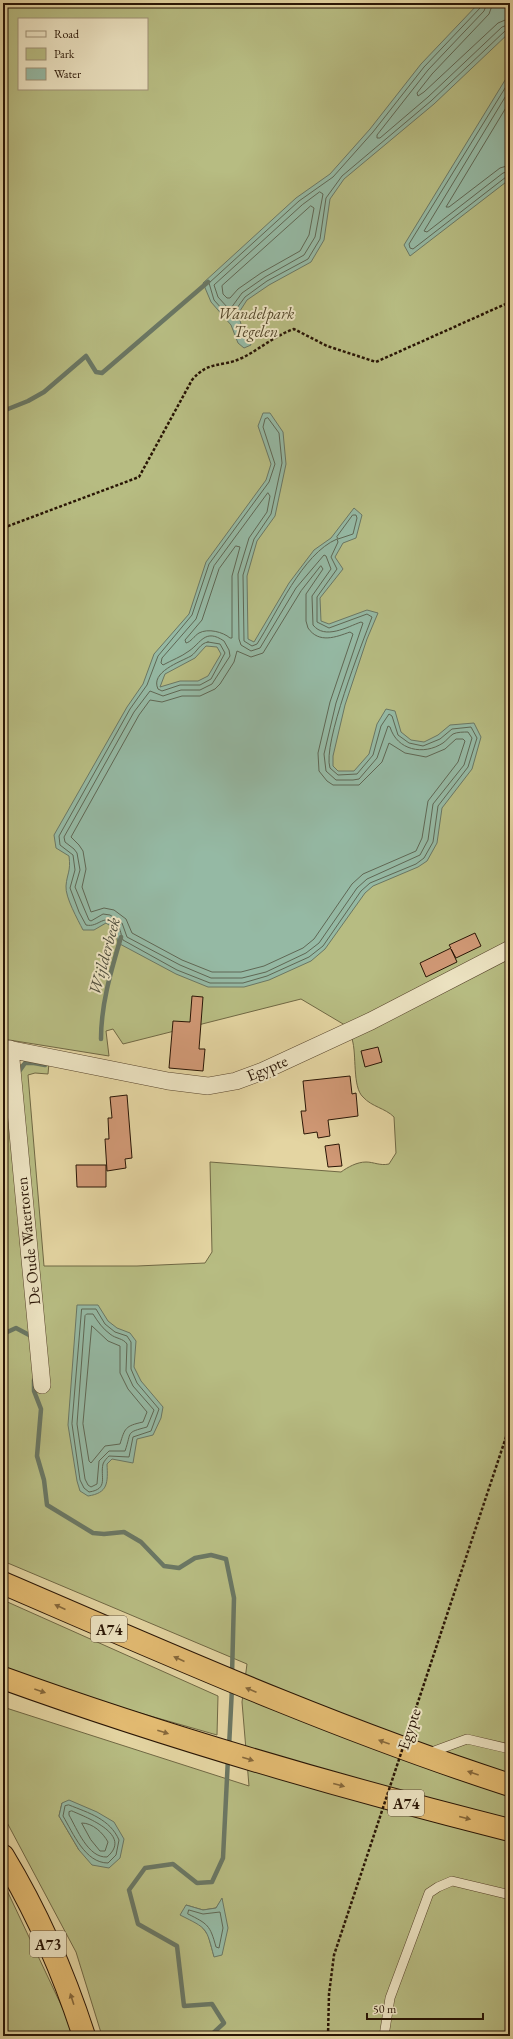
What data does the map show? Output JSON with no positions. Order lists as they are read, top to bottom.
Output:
{
  "streets": {
    "highway": ["A74", "A73"],
    "street": ["Egypte", "De Oude Watertoren"]
  },
  "crossings": [
    ["Egypte", "De Oude Watertoren"]
  ],
  "water": ["Wijlderbeek"],
  "parks": ["Wandelpark Tegelen"],
  "legend": ["Road", "Park", "Water"],
  "scale_bar": "50 m"
}
